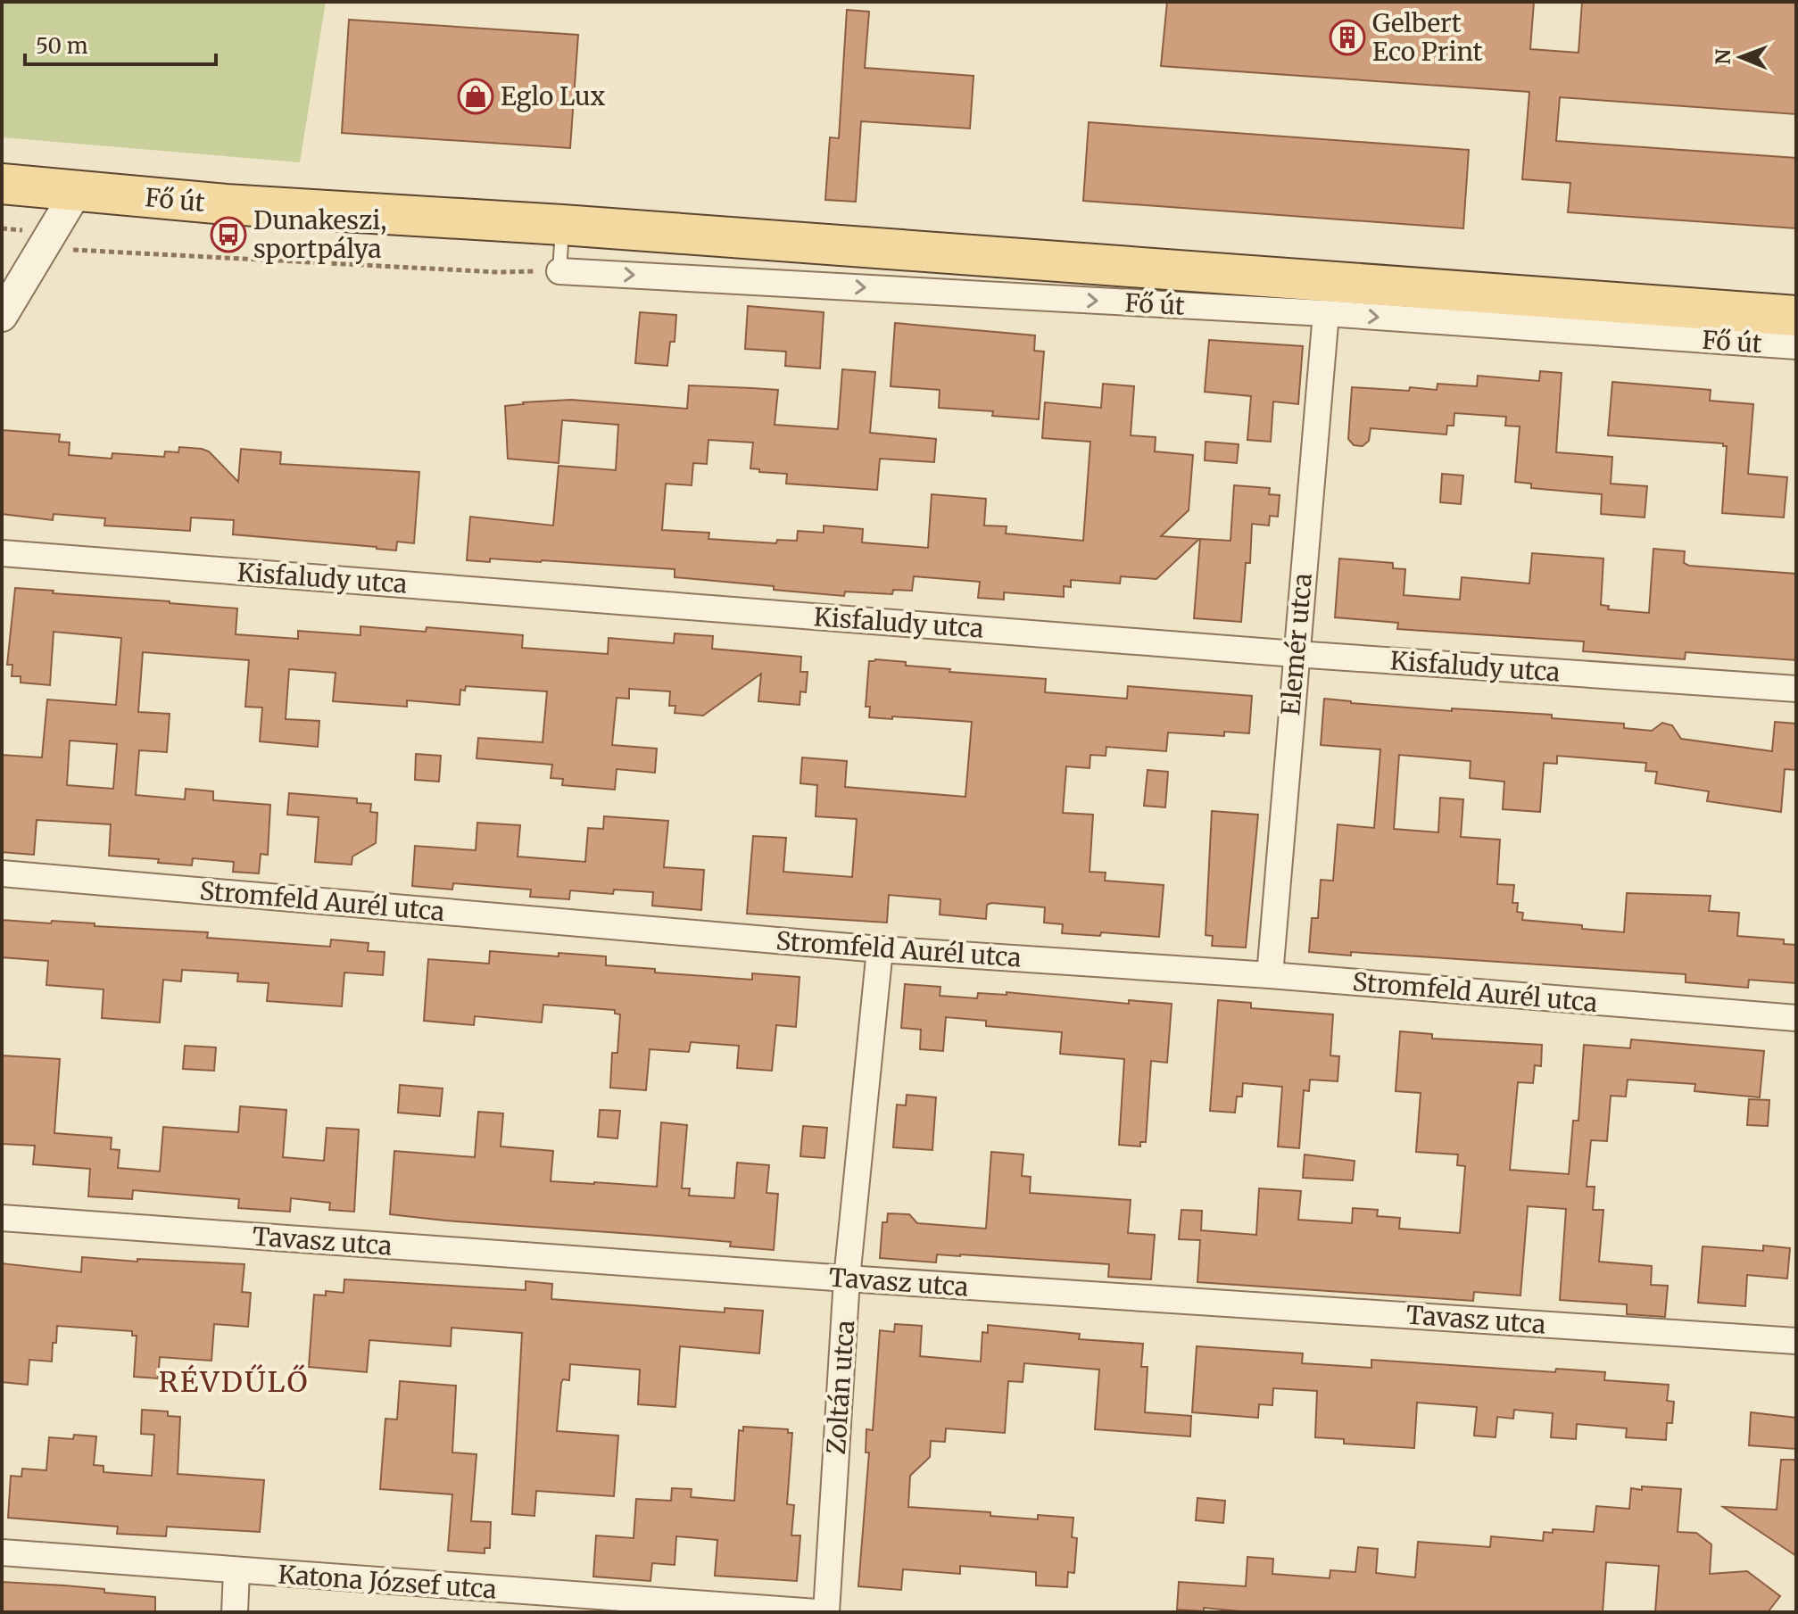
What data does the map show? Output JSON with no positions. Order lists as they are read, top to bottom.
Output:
{
  "streets": {
    "main road": ["Fő út"],
    "street": [
      "Kisfaludy utca",
      "Elemér utca",
      "Stromfeld Aurél utca",
      "Tavasz utca",
      "Zoltán utca",
      "Katona József utca"
    ]
  },
  "crossings": [
    ["Fő út", "Elemér utca"],
    ["Kisfaludy utca", "Elemér utca"],
    ["Elemér utca", "Stromfeld Aurél utca"],
    ["Stromfeld Aurél utca", "Zoltán utca"],
    ["Tavasz utca", "Zoltán utca"]
  ],
  "districts": ["RÉVDŰLŐ"],
  "places": {
    "building": ["Gelbert Eco Print"],
    "shop": ["Eglo Lux"],
    "bus stop": ["Dunakeszi, sportpálya"]
  },
  "scale_bar": "50 m",
  "north": "left"
}
